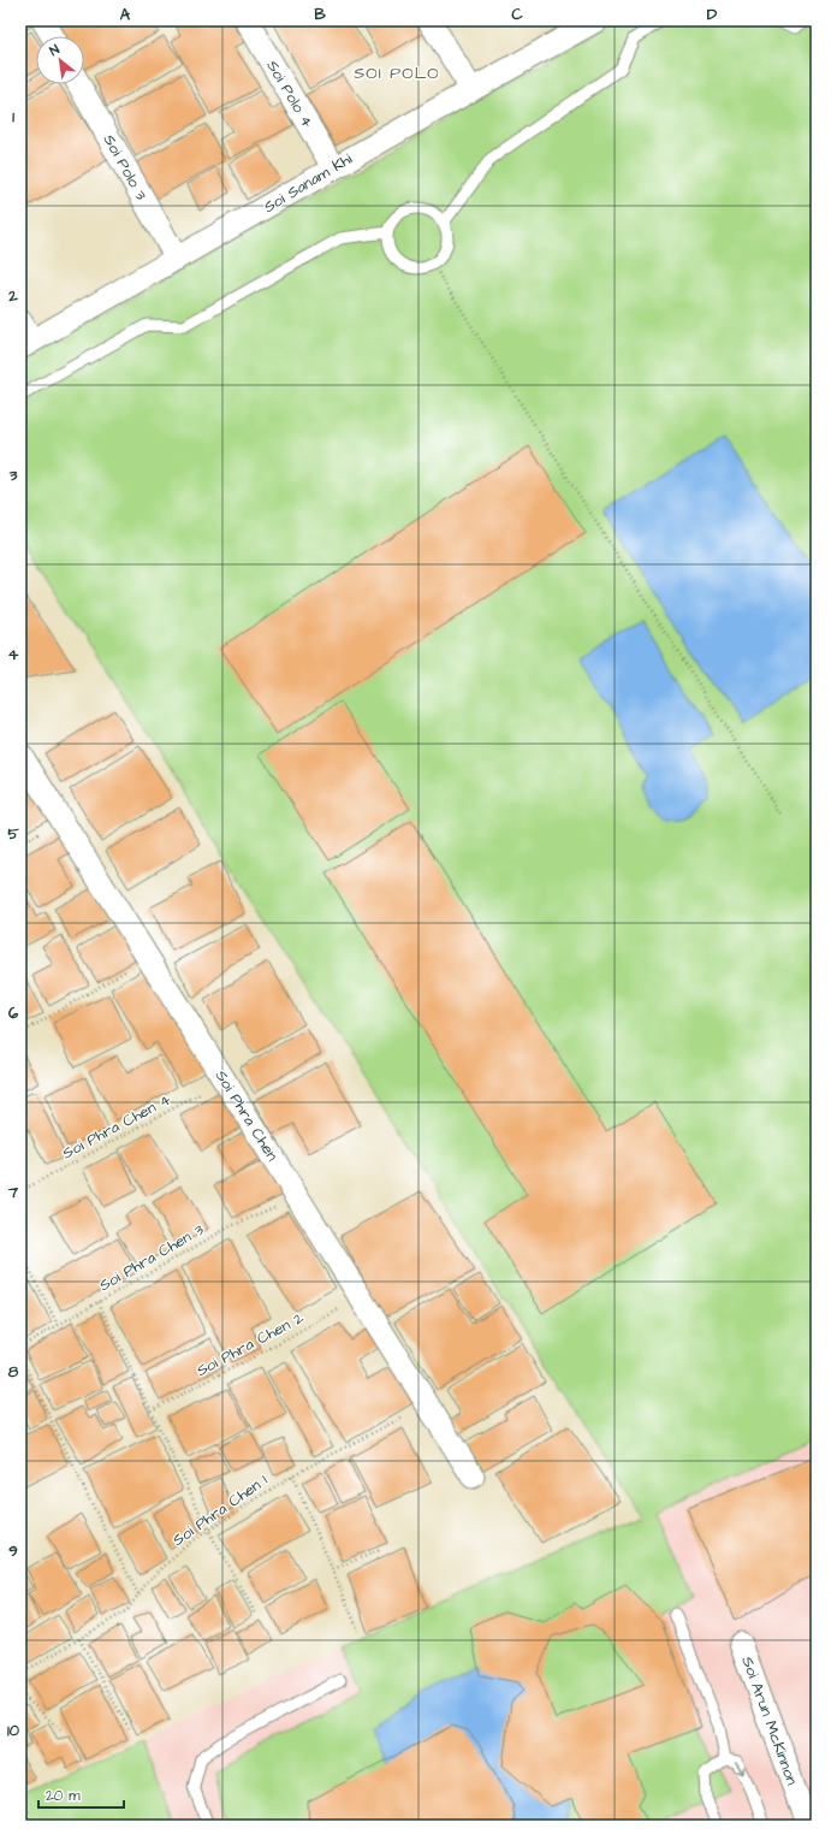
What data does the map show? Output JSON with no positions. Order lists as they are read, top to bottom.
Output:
{
  "streets": {
    "street": [
      "Soi Polo 4",
      "Soi Polo 3",
      "Soi Sanam Khi",
      "Soi Phra Chen",
      "Soi Arun McKinnon"
    ],
    "path": [
      "Soi Phra Chen 4",
      "Soi Phra Chen 3",
      "Soi Phra Chen 2",
      "Soi Phra Chen 1"
    ]
  },
  "crossings": [
    ["Soi Polo 4", "Soi Sanam Khi"],
    ["Soi Polo 3", "Soi Sanam Khi"],
    ["Soi Phra Chen", "Soi Phra Chen 4"],
    ["Soi Phra Chen", "Soi Phra Chen 3"],
    ["Soi Phra Chen", "Soi Phra Chen 2"],
    ["Soi Phra Chen", "Soi Phra Chen 1"]
  ],
  "districts": ["SOI POLO"],
  "scale_bar": "20 m",
  "north": "top left",
  "grid": {
    "columns": [
      "A",
      "B",
      "C",
      "D"
    ],
    "rows": [
      "1",
      "2",
      "3",
      "4",
      "5",
      "6",
      "7",
      "8",
      "9",
      "10"
    ]
  }
}
